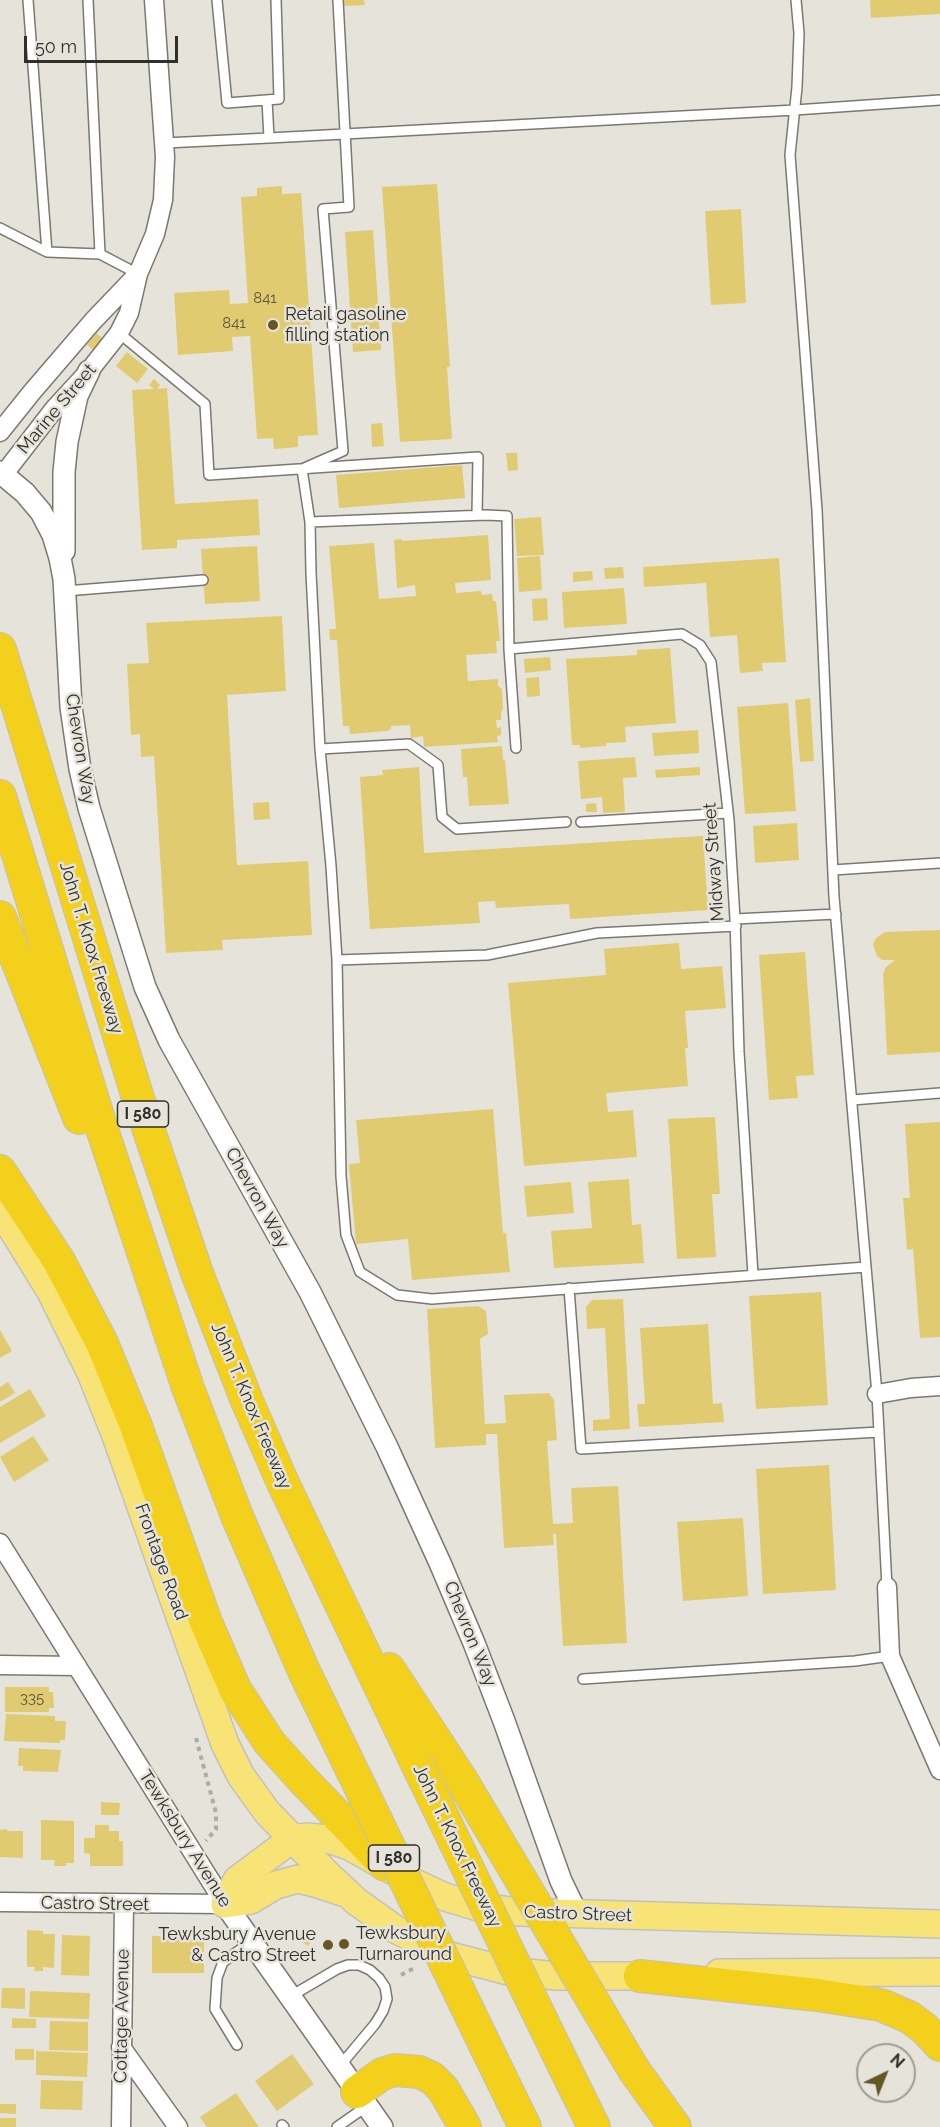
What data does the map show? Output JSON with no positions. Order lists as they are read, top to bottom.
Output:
{
  "streets": {
    "highway": ["John T. Knox Freeway", "I 580"],
    "main road": ["Frontage Road", "Castro Street"],
    "street": [
      "Marine Street",
      "Chevron Way",
      "Tewksbury Avenue",
      "Cottage Avenue"
    ],
    "lane": ["Midway Street"]
  },
  "crossings": [
    ["Marine Street", "Chevron Way"],
    ["Chevron Way", "Castro Street"],
    ["Frontage Road", "Castro Street"],
    ["Tewksbury Avenue", "Castro Street"],
    ["Castro Street", "Cottage Avenue"]
  ],
  "places": ["Retail gasoline filling station", "Tewksbury Turnaround", "Tewksbury Avenue & Castro Street"],
  "house_numbers": ["841", "841", "335"],
  "scale_bar": "50 m",
  "north": "top right"
}
